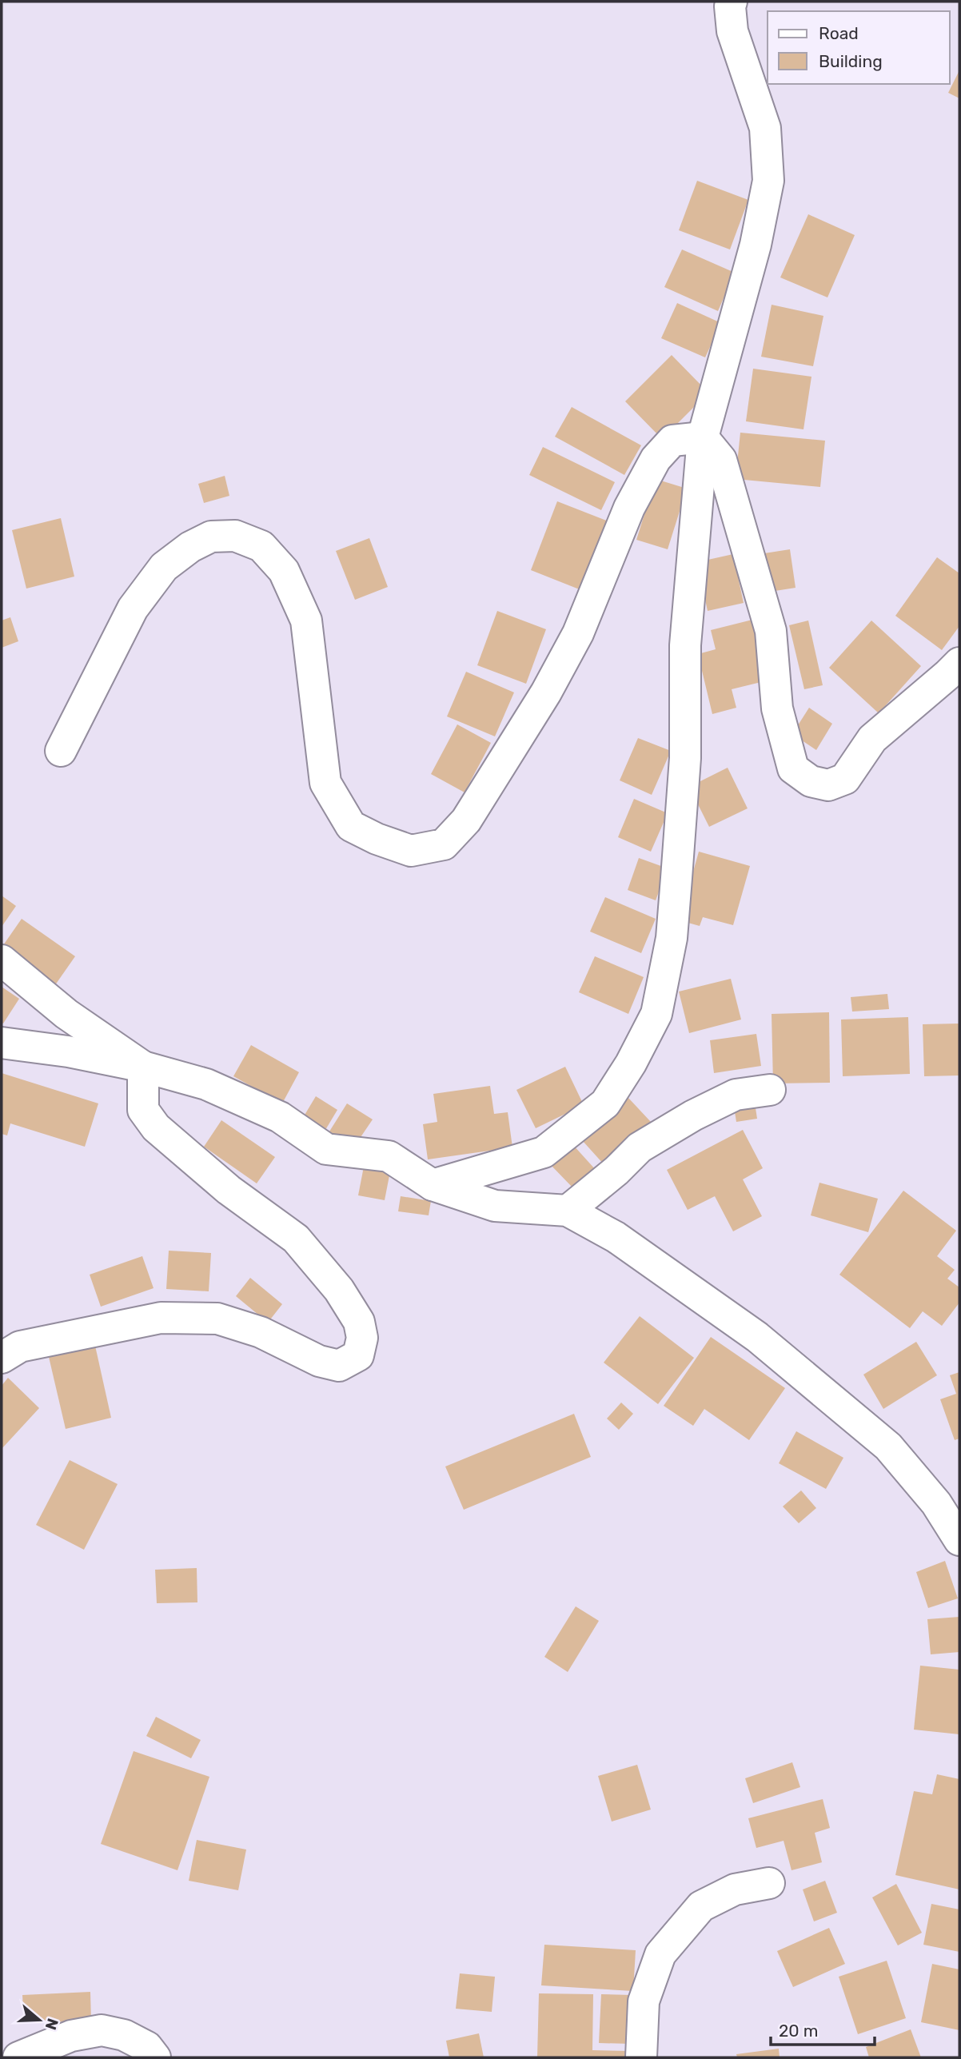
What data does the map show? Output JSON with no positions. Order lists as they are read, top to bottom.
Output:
{
  "legend": ["Road", "Building"],
  "scale_bar": "20 m",
  "north": "right"
}
